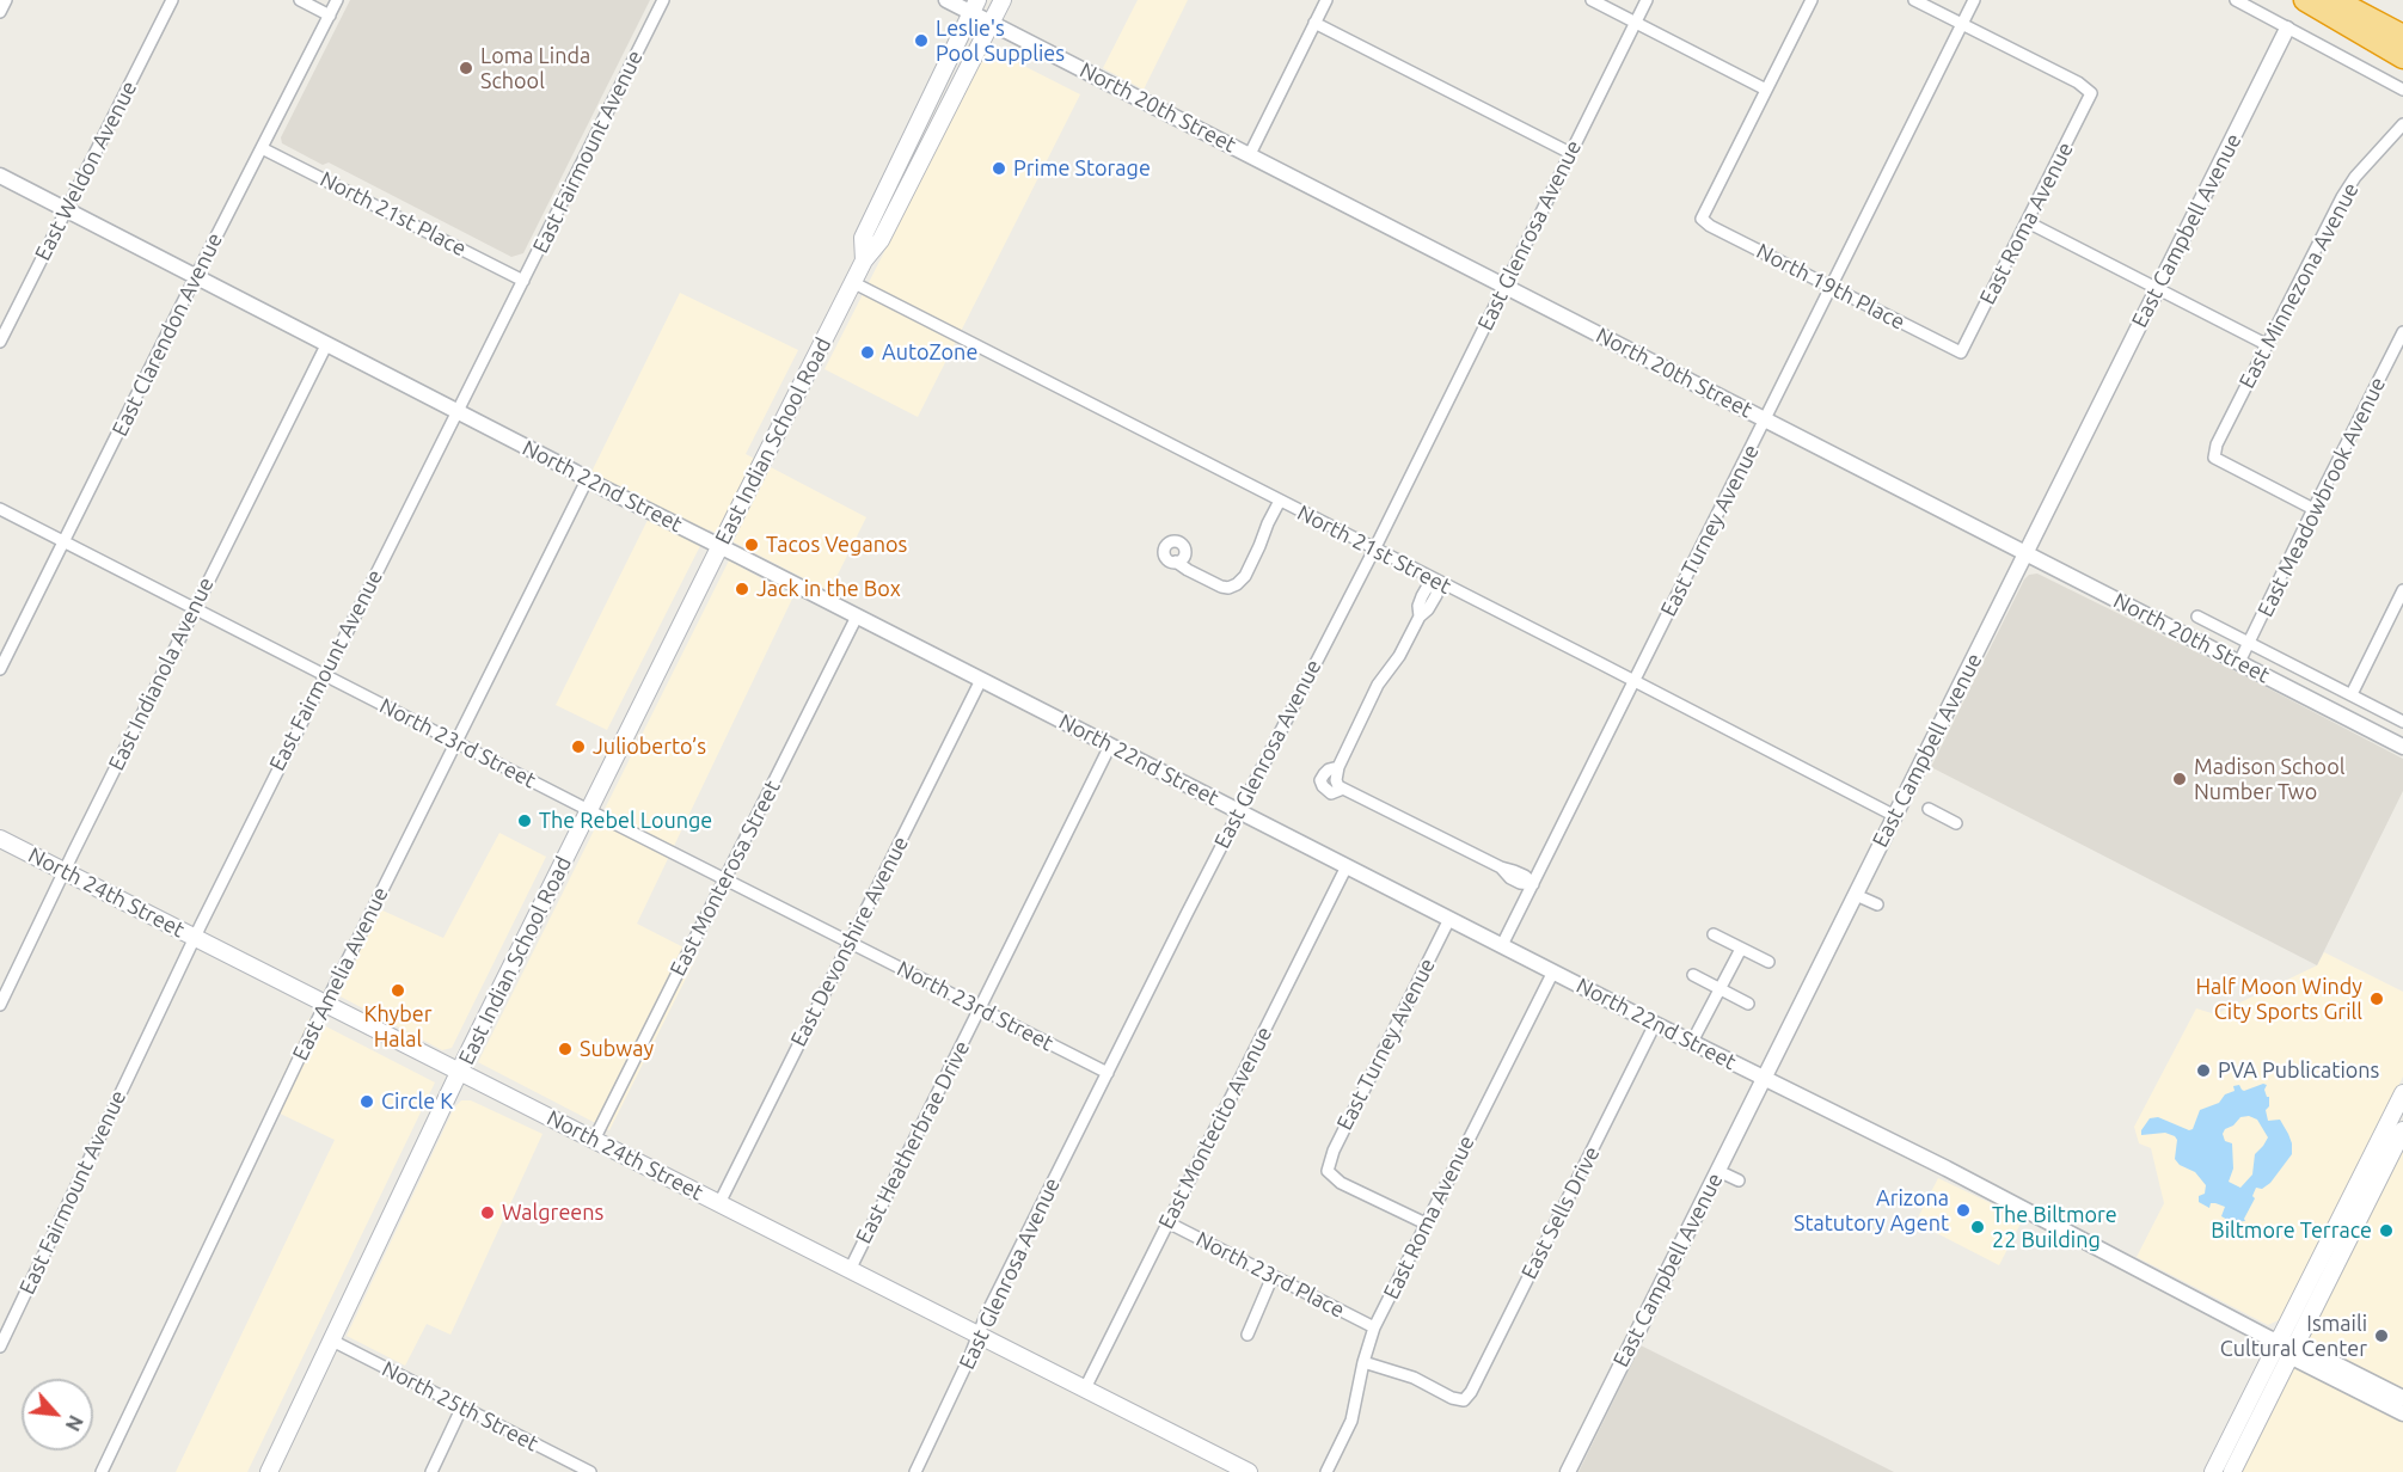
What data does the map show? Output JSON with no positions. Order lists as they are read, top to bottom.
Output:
{
  "streets": {
    "main road": ["East Indian School Road", "North 24th Street"],
    "street": [
      "North 20th Street",
      "East Fairmount Avenue",
      "East Weldon Avenue",
      "North 21st Place",
      "East Roma Avenue",
      "East Campbell Avenue",
      "East Glenrosa Avenue",
      "East Minnezona Avenue",
      "North 19th Place",
      "East Clarendon Avenue",
      "North 22nd Street",
      "East Meadowbrook Avenue",
      "East Turney Avenue",
      "North 21st Street",
      "East Indianola Avenue",
      "North 23rd Street",
      "East Monterosa Street",
      "East Devonshire Avenue",
      "East Amelia Avenue",
      "East Montecito Avenue",
      "East Heatherbrae Drive",
      "East Sells Drive",
      "North 23rd Place",
      "North 25th Street"
    ]
  },
  "crossings": [
    ["North 20th Street", "East Campbell Avenue"],
    ["North 20th Street", "East Glenrosa Avenue"],
    ["North 20th Street", "East Indian School Road"],
    ["North 20th Street", "East Meadowbrook Avenue"],
    ["North 20th Street", "East Turney Avenue"],
    ["East Fairmount Avenue", "North 21st Place"],
    ["East Fairmount Avenue", "North 22nd Street"],
    ["East Fairmount Avenue", "North 23rd Street"],
    ["East Fairmount Avenue", "North 24th Street"],
    ["East Weldon Avenue", "North 22nd Street"],
    ["North 21st Place", "East Clarendon Avenue"],
    ["East Roma Avenue", "North 19th Place"],
    ["East Roma Avenue", "North 22nd Street"],
    ["East Roma Avenue", "East Turney Avenue"],
    ["East Roma Avenue", "East Sells Drive"],
    ["East Roma Avenue", "North 23rd Place"],
    ["East Campbell Avenue", "North 22nd Street"],
    ["East Campbell Avenue", "North 21st Street"],
    ["East Glenrosa Avenue", "North 22nd Street"],
    ["East Glenrosa Avenue", "North 21st Street"],
    ["East Glenrosa Avenue", "North 23rd Street"],
    ["East Glenrosa Avenue", "North 24th Street"],
    ["East Minnezona Avenue", "East Meadowbrook Avenue"],
    ["North 19th Place", "East Turney Avenue"],
    ["East Clarendon Avenue", "North 22nd Street"],
    ["East Clarendon Avenue", "North 23rd Street"],
    ["East Indian School Road", "North 22nd Street"],
    ["East Indian School Road", "North 21st Street"],
    ["East Indian School Road", "North 23rd Street"],
    ["East Indian School Road", "North 24th Street"],
    ["East Indian School Road", "North 25th Street"],
    ["North 22nd Street", "East Turney Avenue"],
    ["North 22nd Street", "East Indianola Avenue"],
    ["North 22nd Street", "East Monterosa Street"],
    ["North 22nd Street", "East Devonshire Avenue"],
    ["North 22nd Street", "East Amelia Avenue"],
    ["North 22nd Street", "East Montecito Avenue"],
    ["North 22nd Street", "East Heatherbrae Drive"],
    ["North 22nd Street", "East Sells Drive"],
    ["East Turney Avenue", "North 21st Street"],
    ["East Indianola Avenue", "North 23rd Street"],
    ["East Indianola Avenue", "North 24th Street"],
    ["North 23rd Street", "East Monterosa Street"],
    ["North 23rd Street", "East Devonshire Avenue"],
    ["North 23rd Street", "East Amelia Avenue"],
    ["North 23rd Street", "East Heatherbrae Drive"],
    ["East Monterosa Street", "North 24th Street"],
    ["North 24th Street", "East Devonshire Avenue"],
    ["North 24th Street", "East Amelia Avenue"],
    ["North 24th Street", "East Montecito Avenue"],
    ["North 24th Street", "East Heatherbrae Drive"],
    ["East Montecito Avenue", "North 23rd Place"]
  ],
  "places": [
    "Leslie's Pool Supplies",
    "Loma Linda School",
    "Prime Storage",
    "AutoZone",
    "Tacos Veganos",
    "Jack in the Box",
    "Julioberto’s",
    "Madison School Number Two",
    "The Rebel Lounge",
    "Khyber Halal",
    "Half Moon Windy City Sports Grill",
    "Subway",
    "PVA Publications",
    "Circle K",
    "Arizona Statutory Agent",
    "Walgreens",
    "The Biltmore 22 Building",
    "Biltmore Terrace",
    "Ismaili Cultural Center"
  ],
  "north": "bottom right"
}
